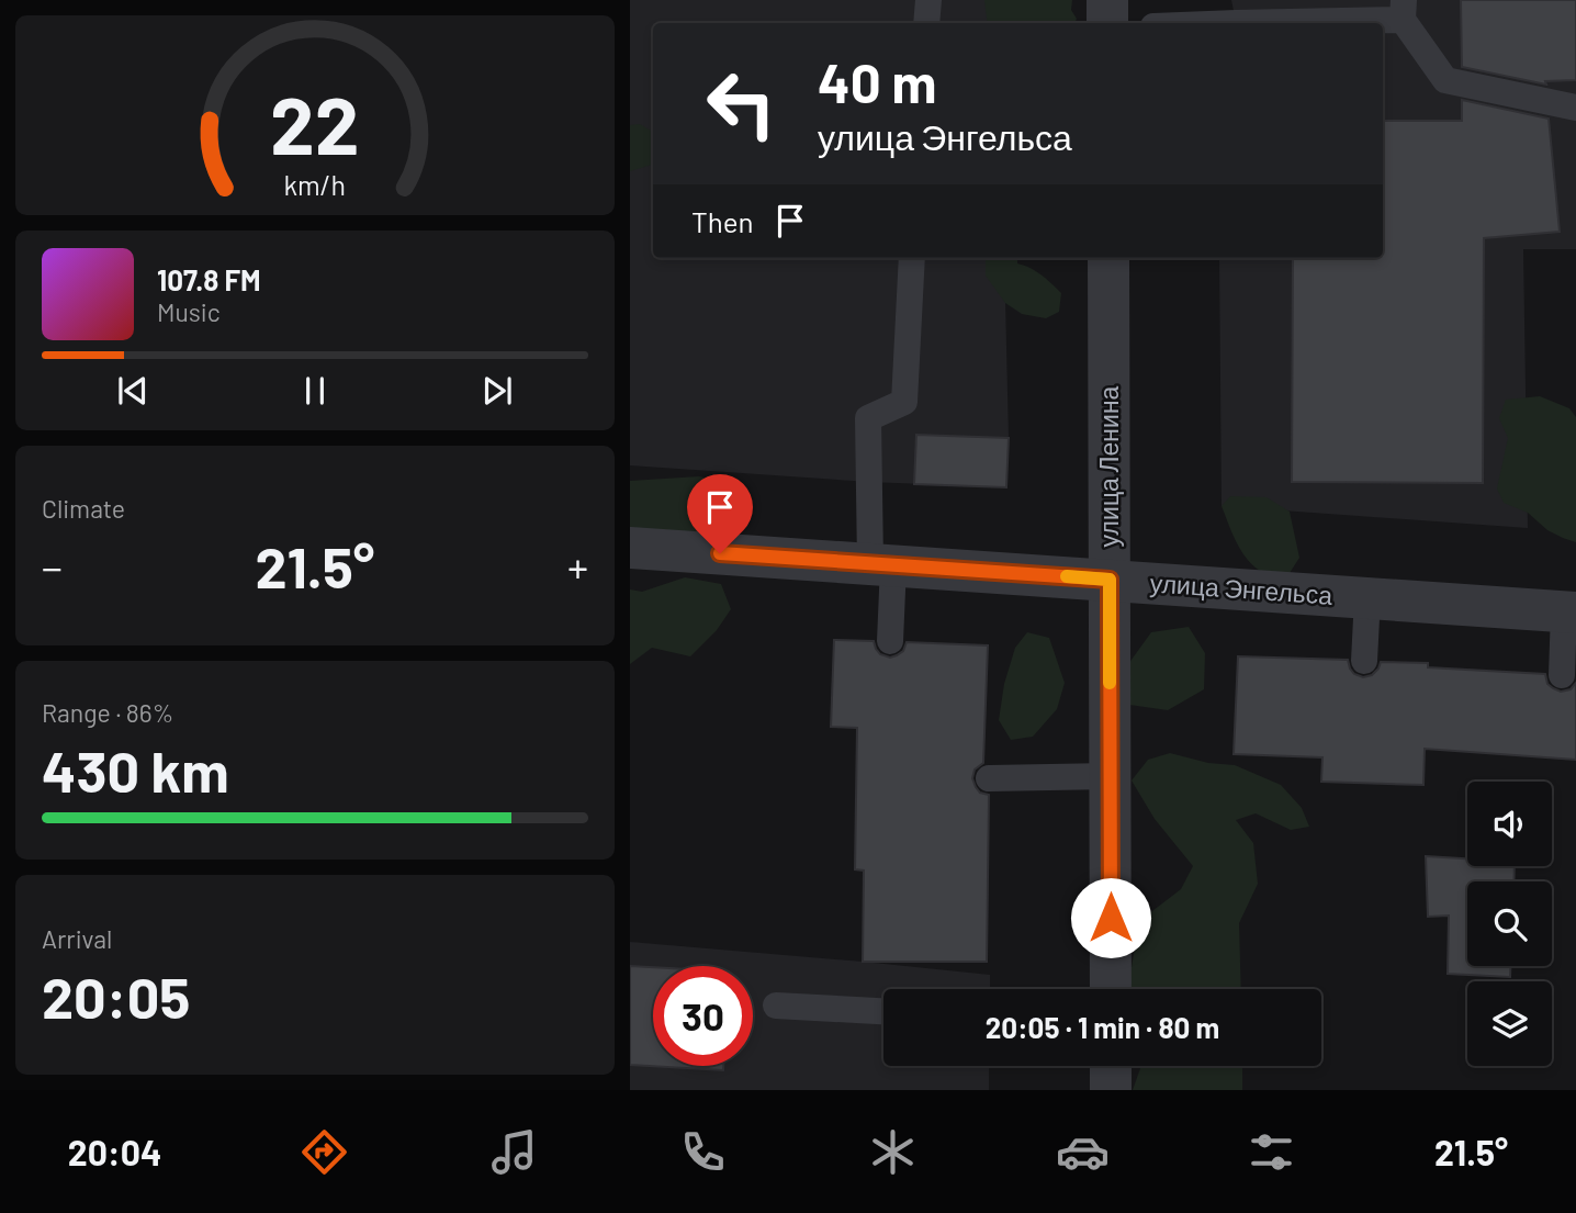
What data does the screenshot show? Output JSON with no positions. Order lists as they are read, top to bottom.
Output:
{
  "streets": {
    "street": ["улица Ленина", "улица Энгельса"]
  },
  "crossings": [
    ["улица Ленина", "улица Энгельса"]
  ],
  "page": {
    "turn": ["40 m", "улица Энгельса"],
    "then": "Then",
    "song": ["107.8 FM", "Music"],
    "tile": [
      "Climate",
      ["Range · 86%", "430 km"],
      ["Arrival", "20:05"]
    ],
    "heat": ["−", "21.5°", "+"],
    "limit": "30",
    "trip": "20:05 · 1 min · 80 m",
    "tabs": ["20:04", "21.5°"],
    "gauge": ["22", "km/h"]
  }
}
